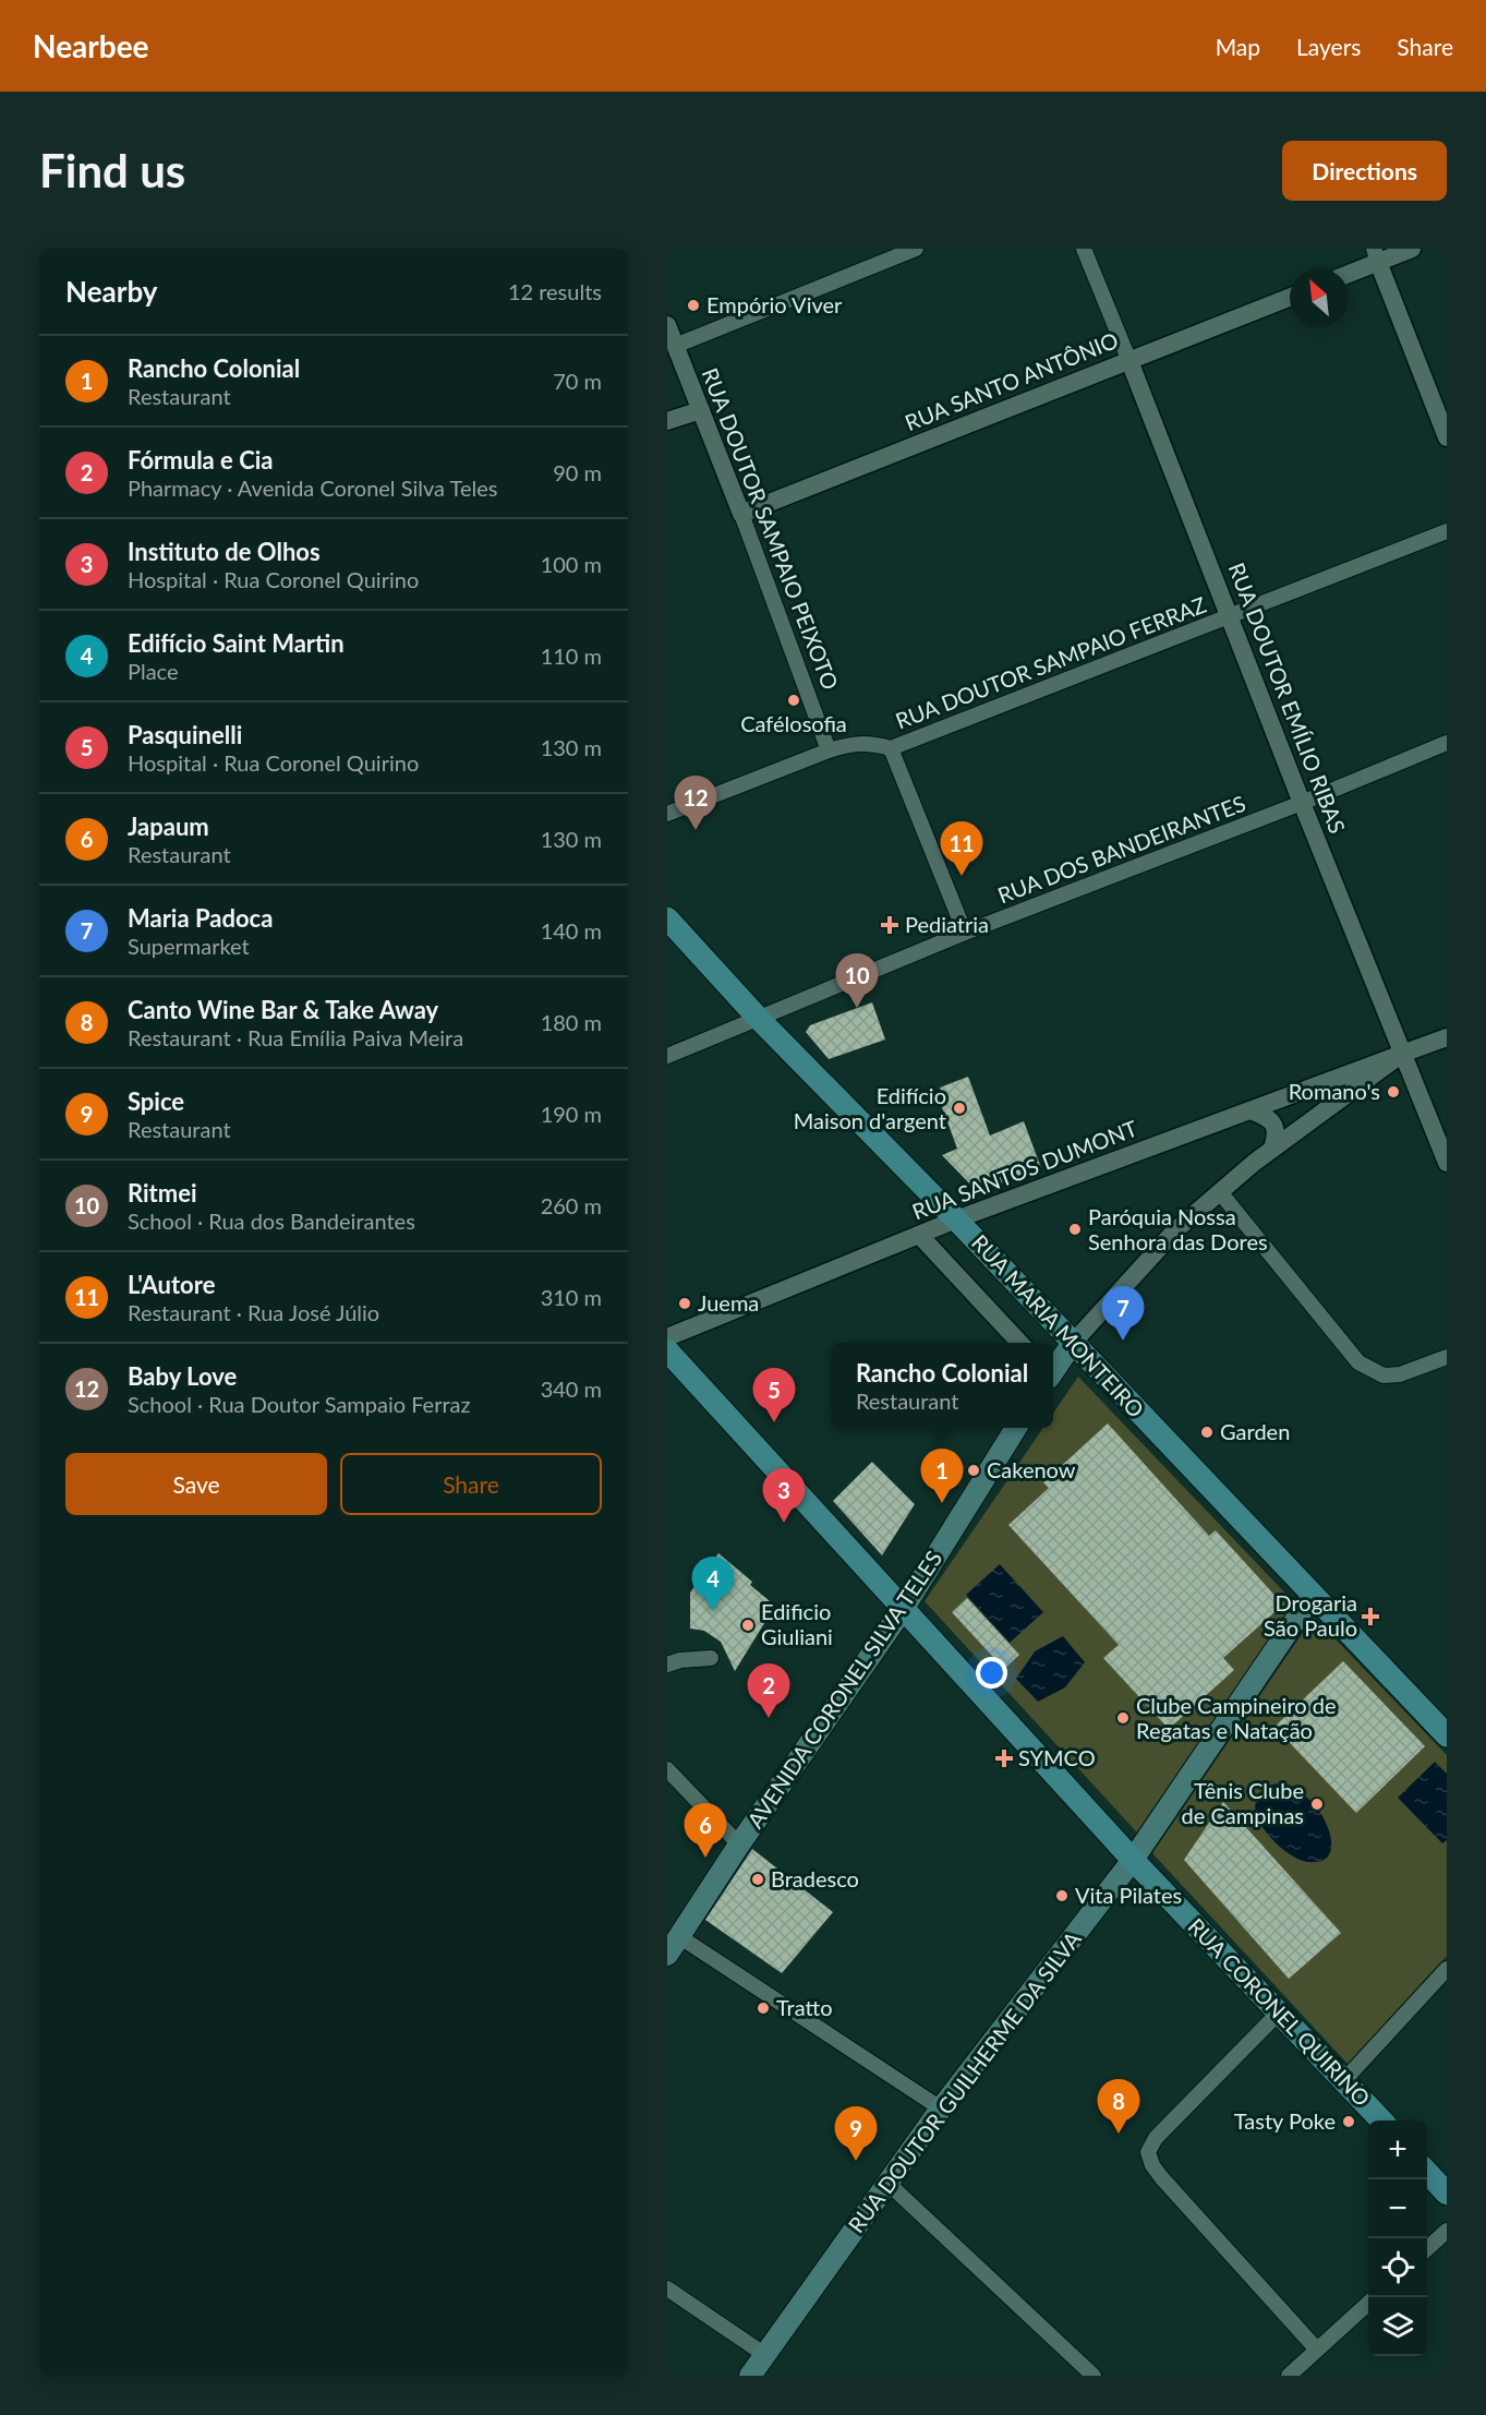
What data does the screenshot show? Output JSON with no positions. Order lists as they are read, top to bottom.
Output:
{
  "streets": {
    "main road": [
      "RUA MARIA MONTEIRO",
      "AVENIDA CORONEL SILVA TELES",
      "RUA CORONEL QUIRINO",
      "RUA DOUTOR GUILHERME DA SILVA"
    ],
    "street": [
      "RUA SANTO ANTÔNIO",
      "RUA DOUTOR SAMPAIO PEIXOTO",
      "RUA DOUTOR SAMPAIO FERRAZ",
      "RUA DOUTOR EMÍLIO RIBAS",
      "RUA DOS BANDEIRANTES",
      "RUA SANTOS DUMONT"
    ]
  },
  "crossings": [
    ["RUA SANTO ANTÔNIO", "RUA DOUTOR SAMPAIO PEIXOTO"],
    ["RUA SANTO ANTÔNIO", "RUA DOUTOR EMÍLIO RIBAS"],
    ["RUA DOUTOR SAMPAIO PEIXOTO", "RUA DOUTOR SAMPAIO FERRAZ"],
    ["RUA DOUTOR SAMPAIO FERRAZ", "RUA DOUTOR EMÍLIO RIBAS"],
    ["RUA DOUTOR EMÍLIO RIBAS", "RUA DOS BANDEIRANTES"],
    ["RUA DOUTOR EMÍLIO RIBAS", "RUA SANTOS DUMONT"],
    ["RUA DOS BANDEIRANTES", "RUA MARIA MONTEIRO"],
    ["RUA SANTOS DUMONT", "RUA MARIA MONTEIRO"],
    ["RUA MARIA MONTEIRO", "RUA DOUTOR GUILHERME DA SILVA"],
    ["AVENIDA CORONEL SILVA TELES", "RUA CORONEL QUIRINO"],
    ["RUA CORONEL QUIRINO", "RUA DOUTOR GUILHERME DA SILVA"]
  ],
  "places": {
    "other": [
      "Empório Viver",
      "Cafélosofia",
      "Romano's",
      "Edifício Maison d'argent",
      "Paróquia Nossa Senhora das Dores",
      "Juema",
      "Garden",
      "Cakenow",
      "Edificio Giuliani",
      "Clube Campineiro de Regatas e Natação",
      "Tênis Clube de Campinas",
      "Bradesco",
      "Vita Pilates",
      "Tratto",
      "Tasty Poke"
    ],
    "health": ["Pediatria", "Drogaria São Paulo", "SYMCO"]
  },
  "north": "top left",
  "page": {
    "header": "Nearbee",
    "nav": ["Map", "Layers", "Share"],
    "buttons": [
      "Directions",
      ["Save", "Share"]
    ],
    "title": "Find us",
    "heading": ["Nearby", "12 results"],
    "list": [
      {
        "mark": "1",
        "name": "Rancho Colonial",
        "note": "Restaurant",
        "value": "70 m"
      },
      {
        "mark": "2",
        "name": "Fórmula e Cia",
        "note": "Pharmacy · Avenida Coronel Silva Teles",
        "value": "90 m"
      },
      {
        "mark": "3",
        "name": "Instituto de Olhos",
        "note": "Hospital · Rua Coronel Quirino",
        "value": "100 m"
      },
      {
        "mark": "4",
        "name": "Edifício Saint Martin",
        "note": "Place",
        "value": "110 m"
      },
      {
        "mark": "5",
        "name": "Pasquinelli",
        "note": "Hospital · Rua Coronel Quirino",
        "value": "130 m"
      },
      {
        "mark": "6",
        "name": "Japaum",
        "note": "Restaurant",
        "value": "130 m"
      },
      {
        "mark": "7",
        "name": "Maria Padoca",
        "note": "Supermarket",
        "value": "140 m"
      },
      {
        "mark": "8",
        "name": "Canto Wine Bar & Take Away",
        "note": "Restaurant · Rua Emília Paiva Meira",
        "value": "180 m"
      },
      {
        "mark": "9",
        "name": "Spice",
        "note": "Restaurant",
        "value": "190 m"
      },
      {
        "mark": "10",
        "name": "Ritmei",
        "note": "School · Rua dos Bandeirantes",
        "value": "260 m"
      },
      {
        "mark": "11",
        "name": "L'Autore",
        "note": "Restaurant · Rua José Júlio",
        "value": "310 m"
      },
      {
        "mark": "12",
        "name": "Baby Love",
        "note": "School · Rua Doutor Sampaio Ferraz",
        "value": "340 m"
      }
    ],
    "pins": [
      "12",
      "11",
      "10",
      "7",
      "5",
      "1",
      "3",
      "4",
      "2",
      "6",
      "8",
      "9"
    ],
    "popup": ["Rancho Colonial", "Restaurant"],
    "map_buttons": ["+", "−"]
  }
}
